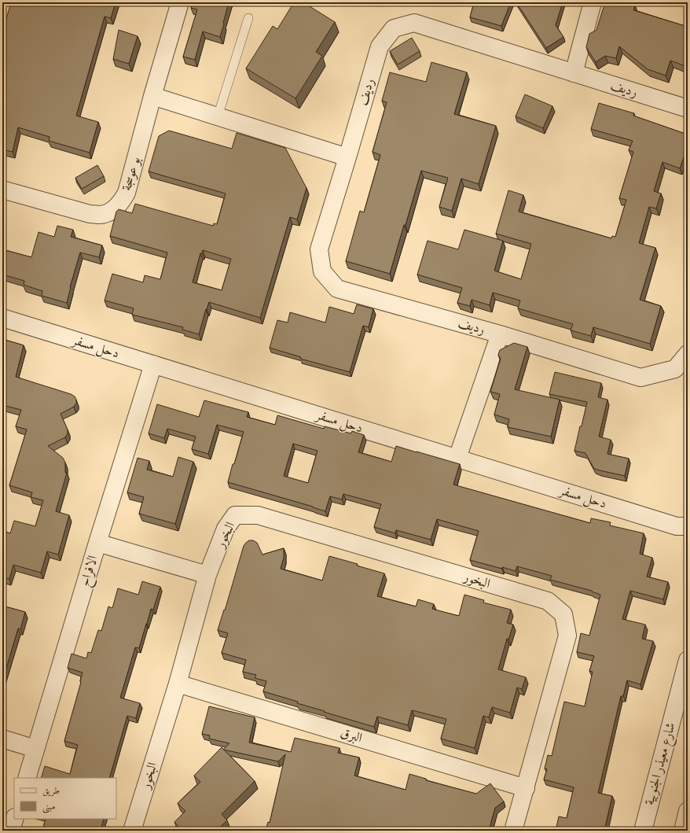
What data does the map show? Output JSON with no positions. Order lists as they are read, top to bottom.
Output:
{
  "streets": {
    "street": [
      "رديف",
      "بو عوسجة",
      "دحل مسفر",
      "البخور",
      "الافراح",
      "البرق",
      "شارع معيذر الجنوبية"
    ]
  },
  "crossings": [
    ["رديف", "دحل مسفر"],
    ["دحل مسفر", "الافراح"],
    ["البخور", "البرق"]
  ],
  "legend": ["طريق", "مبنى"]
}
